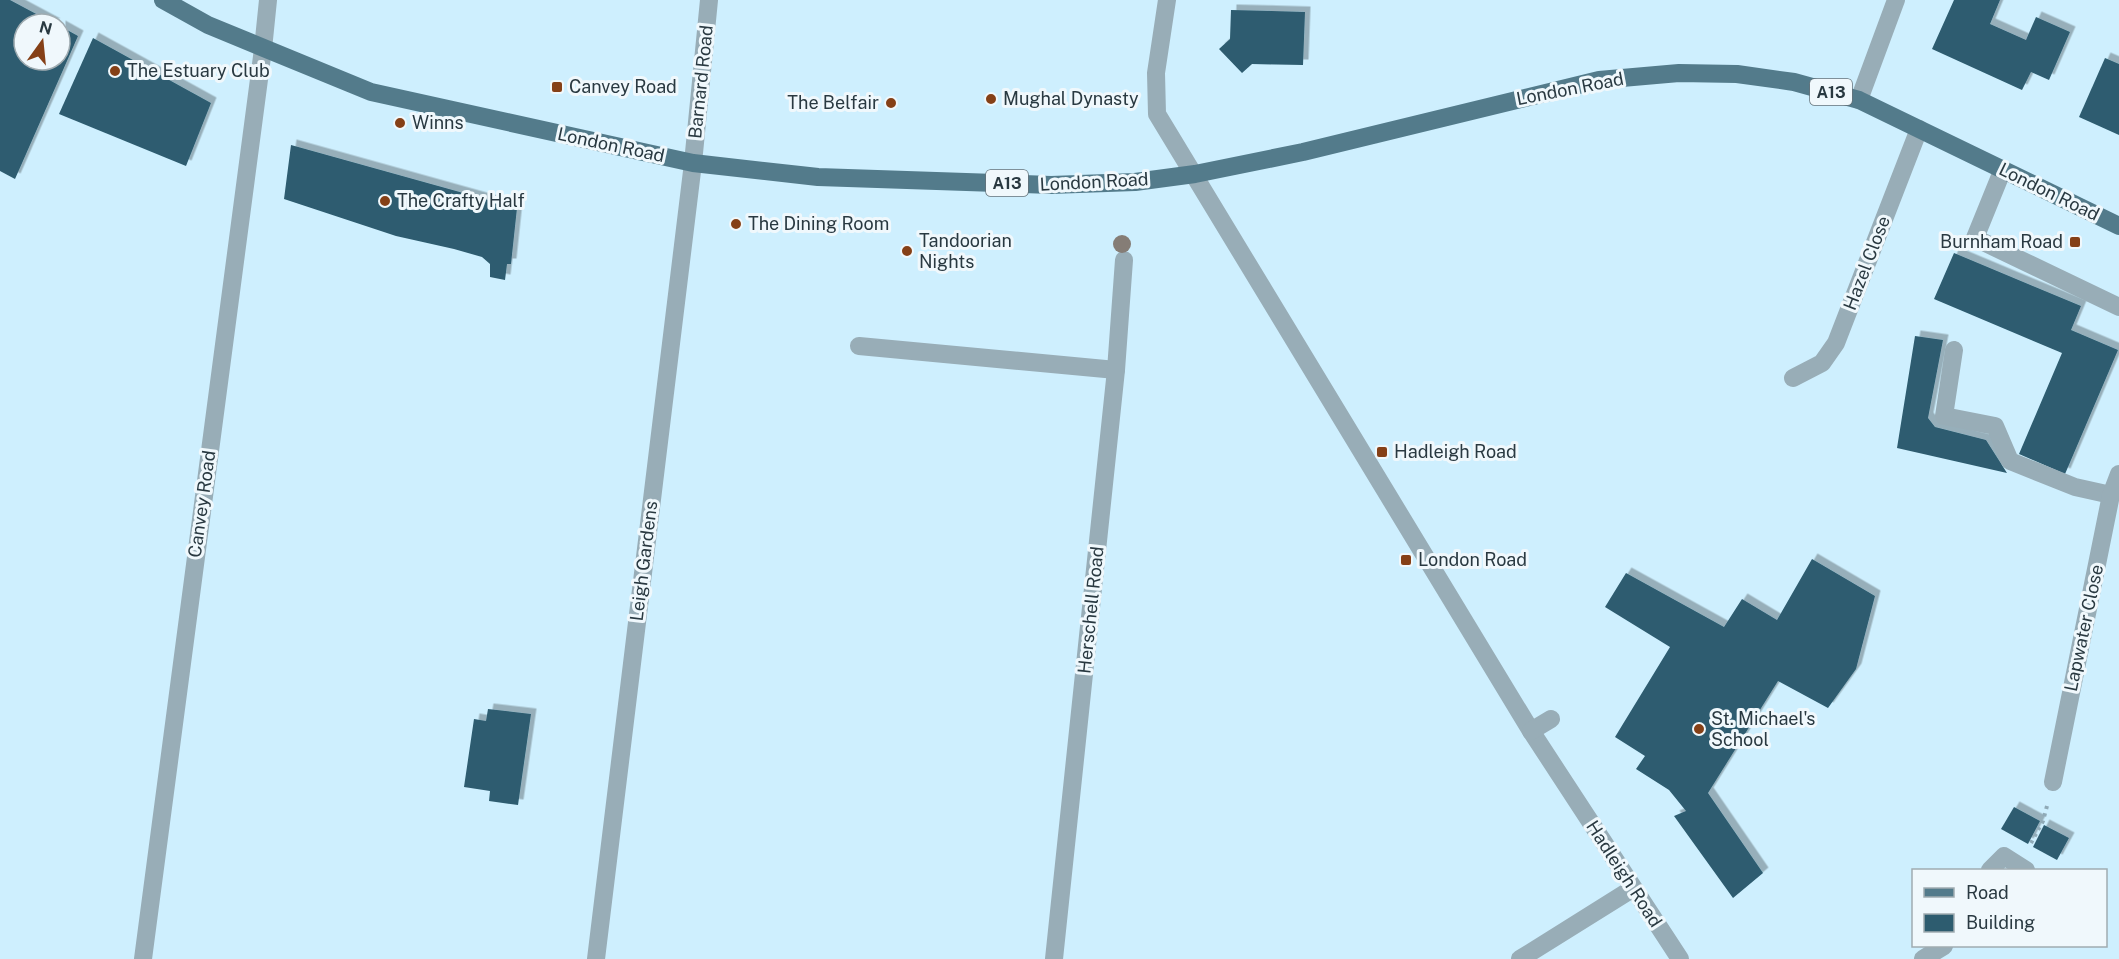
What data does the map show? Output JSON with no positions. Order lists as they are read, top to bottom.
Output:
{
  "streets": {
    "main road": ["London Road", "A13"],
    "street": [
      "Barnard Road",
      "Hazel Close",
      "Canvey Road",
      "Leigh Gardens",
      "Herschell Road",
      "Lapwater Close",
      "Hadleigh Road"
    ]
  },
  "crossings": [
    ["Barnard Road", "London Road"],
    ["Barnard Road", "Leigh Gardens"],
    ["London Road", "Hazel Close"],
    ["London Road", "Canvey Road"],
    ["London Road", "Leigh Gardens"],
    ["London Road", "Hadleigh Road"]
  ],
  "places": {
    "other": [
      "The Estuary Club",
      "Mughal Dynasty",
      "The Belfair",
      "Winns",
      "The Crafty Half",
      "The Dining Room",
      "Tandoorian Nights",
      "St. Michael's School"
    ],
    "transit": [
      "Canvey Road",
      "Burnham Road",
      "Hadleigh Road",
      "London Road"
    ]
  },
  "legend": ["Road", "Building"],
  "north": "top"
}
